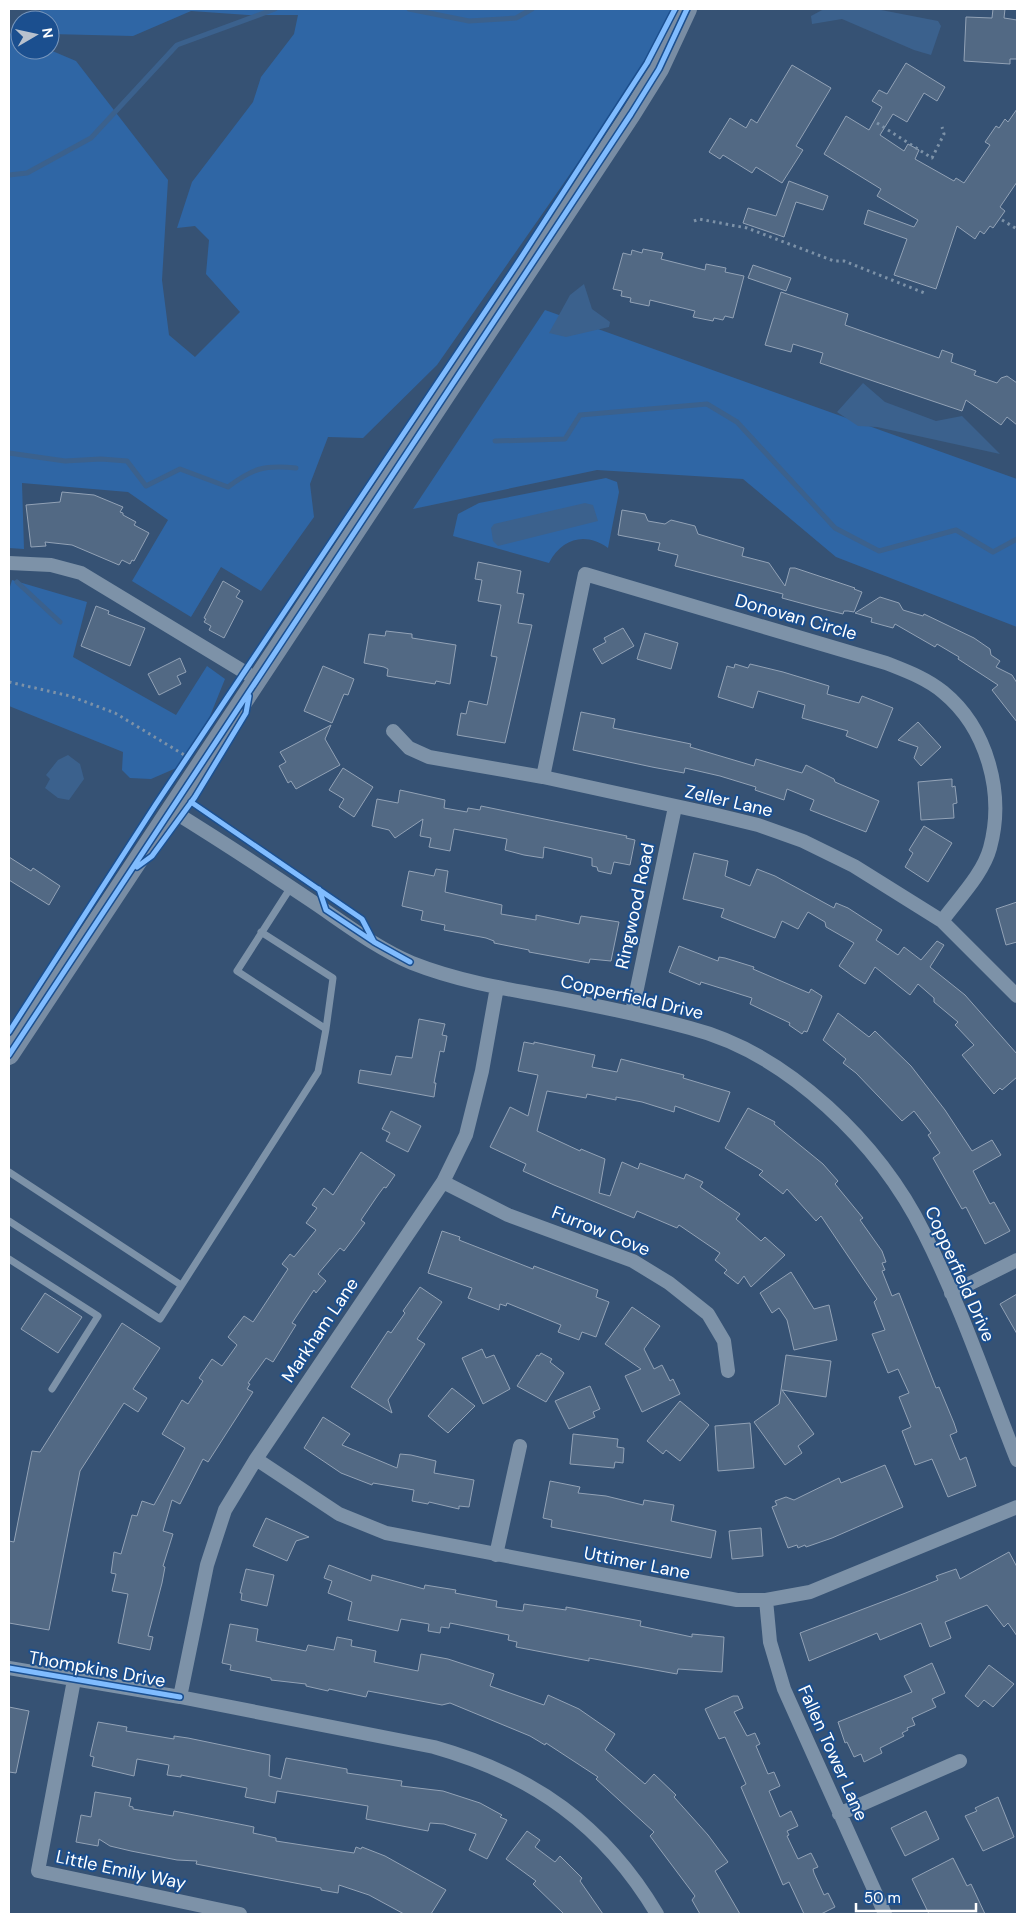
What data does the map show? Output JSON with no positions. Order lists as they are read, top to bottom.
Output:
{
  "streets": {
    "street": [
      "Donovan Circle",
      "Zeller Lane",
      "Ringwood Road",
      "Copperfield Drive",
      "Furrow Cove",
      "Markham Lane",
      "Uttimer Lane",
      "Thompkins Drive",
      "Fallen Tower Lane",
      "Little Emily Way"
    ]
  },
  "crossings": [
    ["Donovan Circle", "Zeller Lane"],
    ["Zeller Lane", "Ringwood Road"],
    ["Ringwood Road", "Copperfield Drive"],
    ["Copperfield Drive", "Markham Lane"],
    ["Furrow Cove", "Markham Lane"],
    ["Markham Lane", "Uttimer Lane"],
    ["Markham Lane", "Thompkins Drive"],
    ["Uttimer Lane", "Fallen Tower Lane"],
    ["Thompkins Drive", "Little Emily Way"]
  ],
  "scale_bar": "50 m",
  "north": "right"
}
